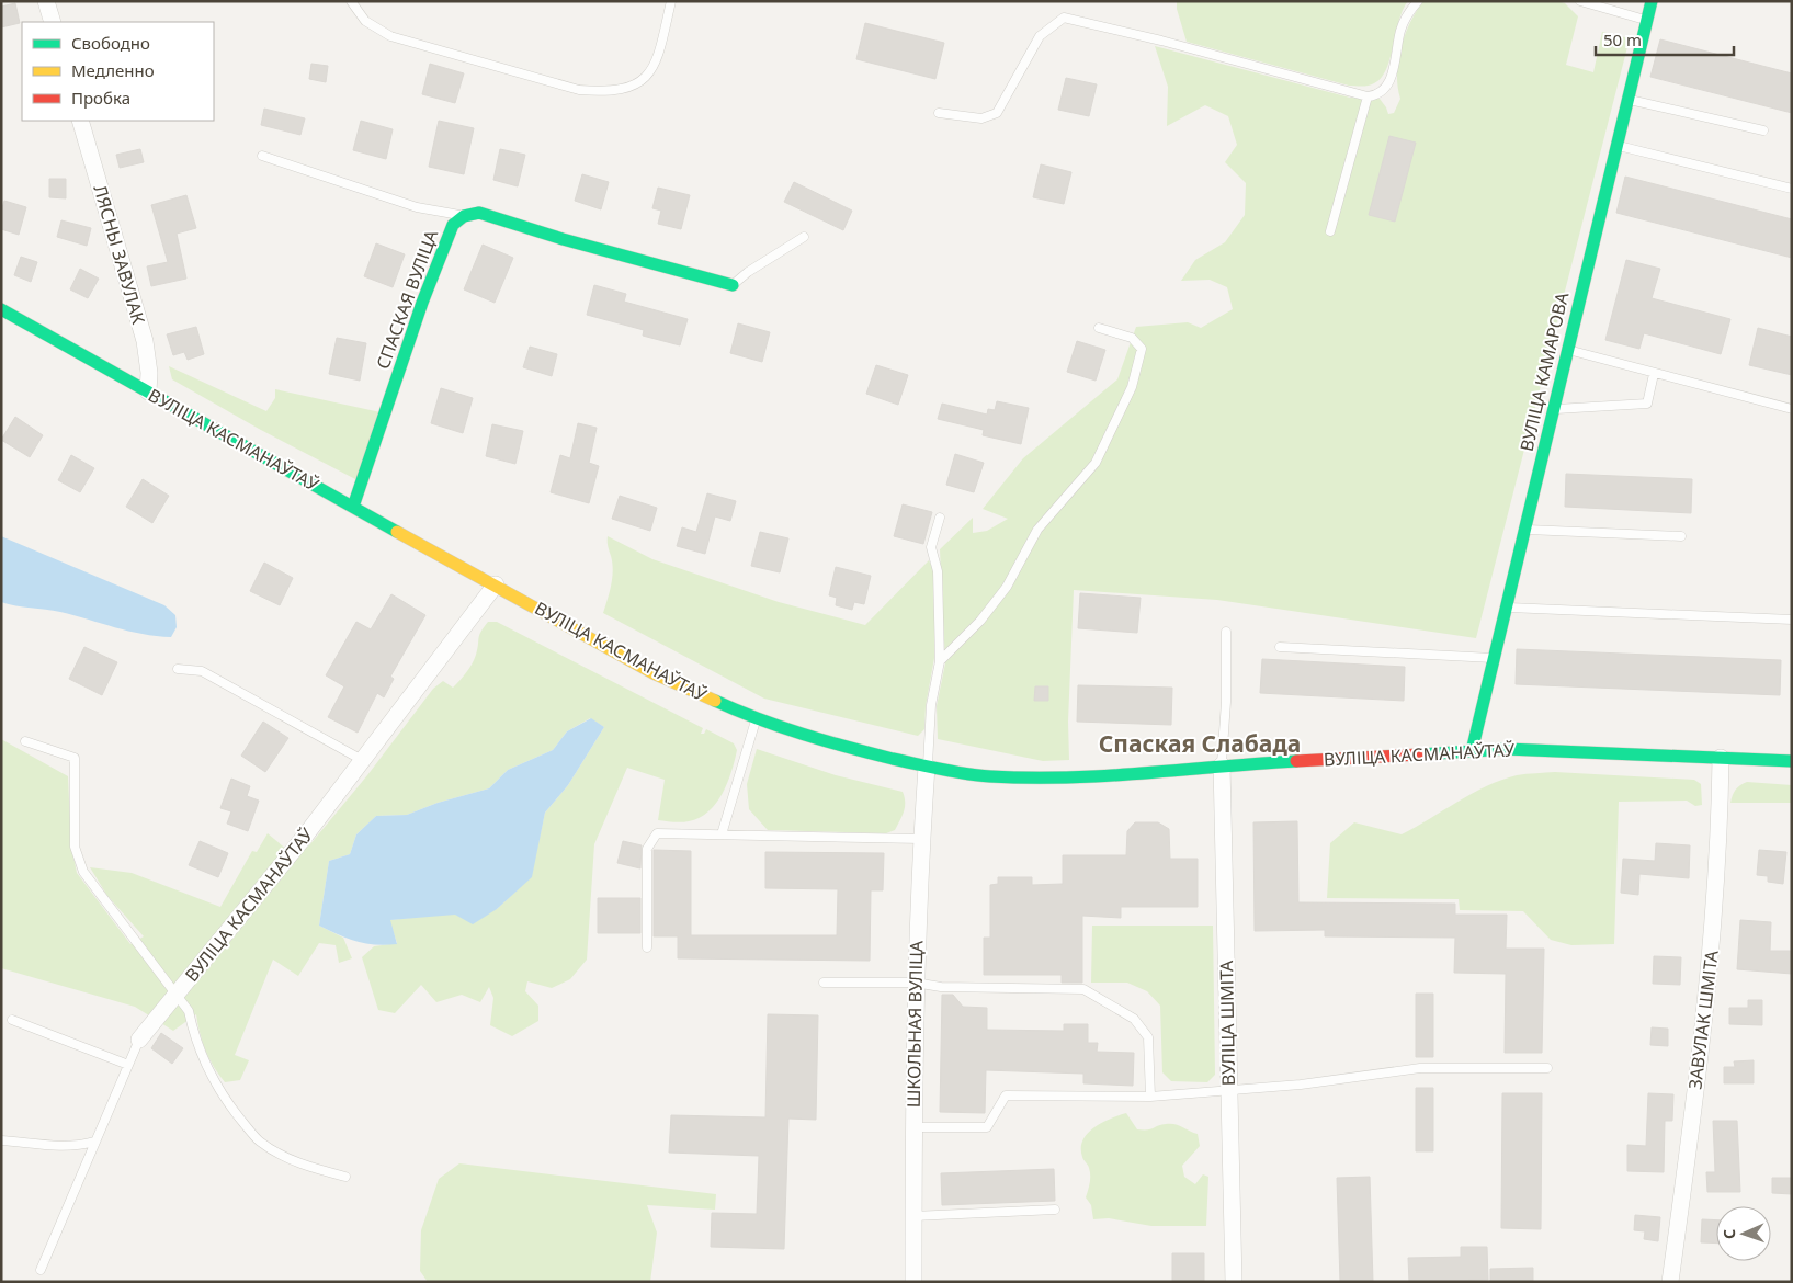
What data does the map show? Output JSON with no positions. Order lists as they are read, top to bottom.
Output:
{
  "streets": {
    "main road": ["СПАСКАЯ ВУЛІЦА", "ВУЛІЦА КАМАРОВА", "ВУЛІЦА КАСМАНАЎТАЎ"],
    "street": [
      "ЛЯСНЫ ЗАВУЛАК",
      "ЗАВУЛАК ШМІТА",
      "ВУЛІЦА ШМІТА",
      "ШКОЛЬНАЯ ВУЛІЦА"
    ]
  },
  "crossings": [
    ["ЛЯСНЫ ЗАВУЛАК", "ВУЛІЦА КАСМАНАЎТАЎ"],
    ["СПАСКАЯ ВУЛІЦА", "ВУЛІЦА КАСМАНАЎТАЎ"],
    ["ВУЛІЦА КАМАРОВА", "ВУЛІЦА КАСМАНАЎТАЎ"],
    ["ВУЛІЦА КАСМАНАЎТАЎ", "ЗАВУЛАК ШМІТА"],
    ["ВУЛІЦА КАСМАНАЎТАЎ", "ВУЛІЦА ШМІТА"],
    ["ВУЛІЦА КАСМАНАЎТАЎ", "ШКОЛЬНАЯ ВУЛІЦА"]
  ],
  "districts": ["Спаская Слабада"],
  "legend": ["Свободно", "Медленно", "Пробка"],
  "scale_bar": "50 m",
  "north": "left"
}
